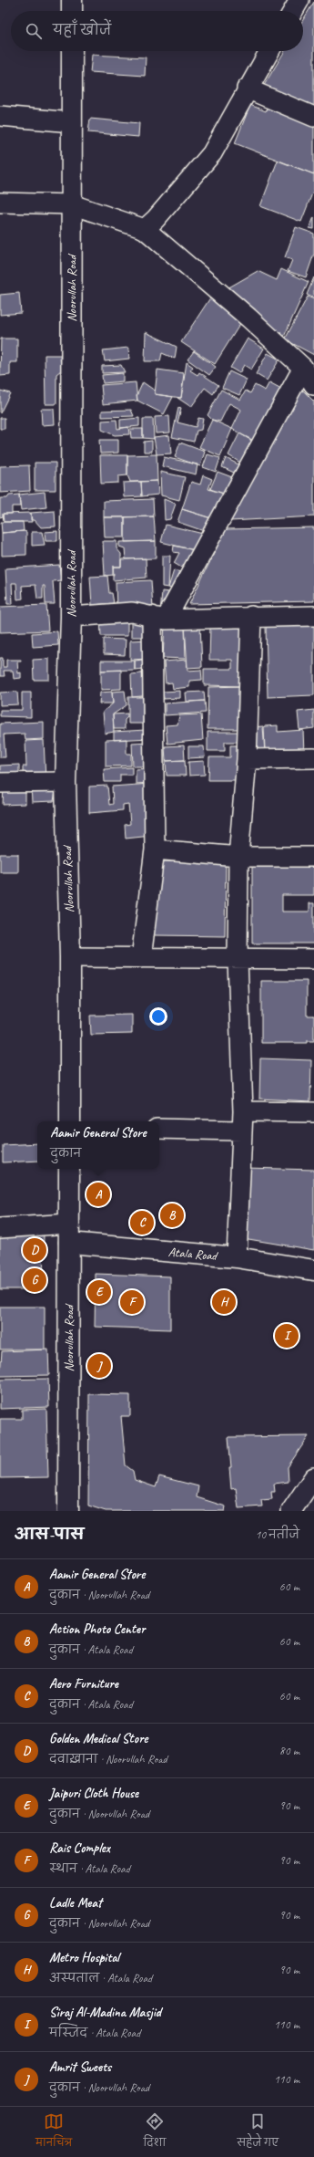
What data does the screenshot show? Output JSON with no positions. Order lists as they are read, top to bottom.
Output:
{
  "streets": {
    "main road": ["Noorullah Road", "Atala Road"]
  },
  "crossings": [
    ["Noorullah Road", "Atala Road"]
  ],
  "page": {
    "search": "यहाँ खोजें",
    "popup": ["Aamir General Store", "दुकान"],
    "pins": [
      "A",
      "B",
      "C",
      "D",
      "G",
      "E",
      "F",
      "H",
      "I",
      "J"
    ],
    "heading": ["आस-पास", "10 नतीजे"],
    "list": [
      {
        "mark": "A",
        "name": "Aamir General Store",
        "note": "दुकान · Noorullah Road",
        "value": "60 m"
      },
      {
        "mark": "B",
        "name": "Action Photo Center",
        "note": "दुकान · Atala Road",
        "value": "60 m"
      },
      {
        "mark": "C",
        "name": "Aero Furniture",
        "note": "दुकान · Atala Road",
        "value": "60 m"
      },
      {
        "mark": "D",
        "name": "Golden Medical Store",
        "note": "दवाख़ाना · Noorullah Road",
        "value": "80 m"
      },
      {
        "mark": "E",
        "name": "Jaipuri Cloth House",
        "note": "दुकान · Noorullah Road",
        "value": "90 m"
      },
      {
        "mark": "F",
        "name": "Rais Complex",
        "note": "स्थान · Atala Road",
        "value": "90 m"
      },
      {
        "mark": "G",
        "name": "Ladle Meat",
        "note": "दुकान · Noorullah Road",
        "value": "90 m"
      },
      {
        "mark": "H",
        "name": "Metro Hospital",
        "note": "अस्पताल · Atala Road",
        "value": "90 m"
      },
      {
        "mark": "I",
        "name": "Siraj Al-Madina Masjid",
        "note": "मस्जिद · Atala Road",
        "value": "110 m"
      },
      {
        "mark": "J",
        "name": "Amrit Sweets",
        "note": "दुकान · Noorullah Road",
        "value": "110 m"
      }
    ],
    "nav": ["मानचित्र", "दिशा", "सहेजे गए"]
  }
}
